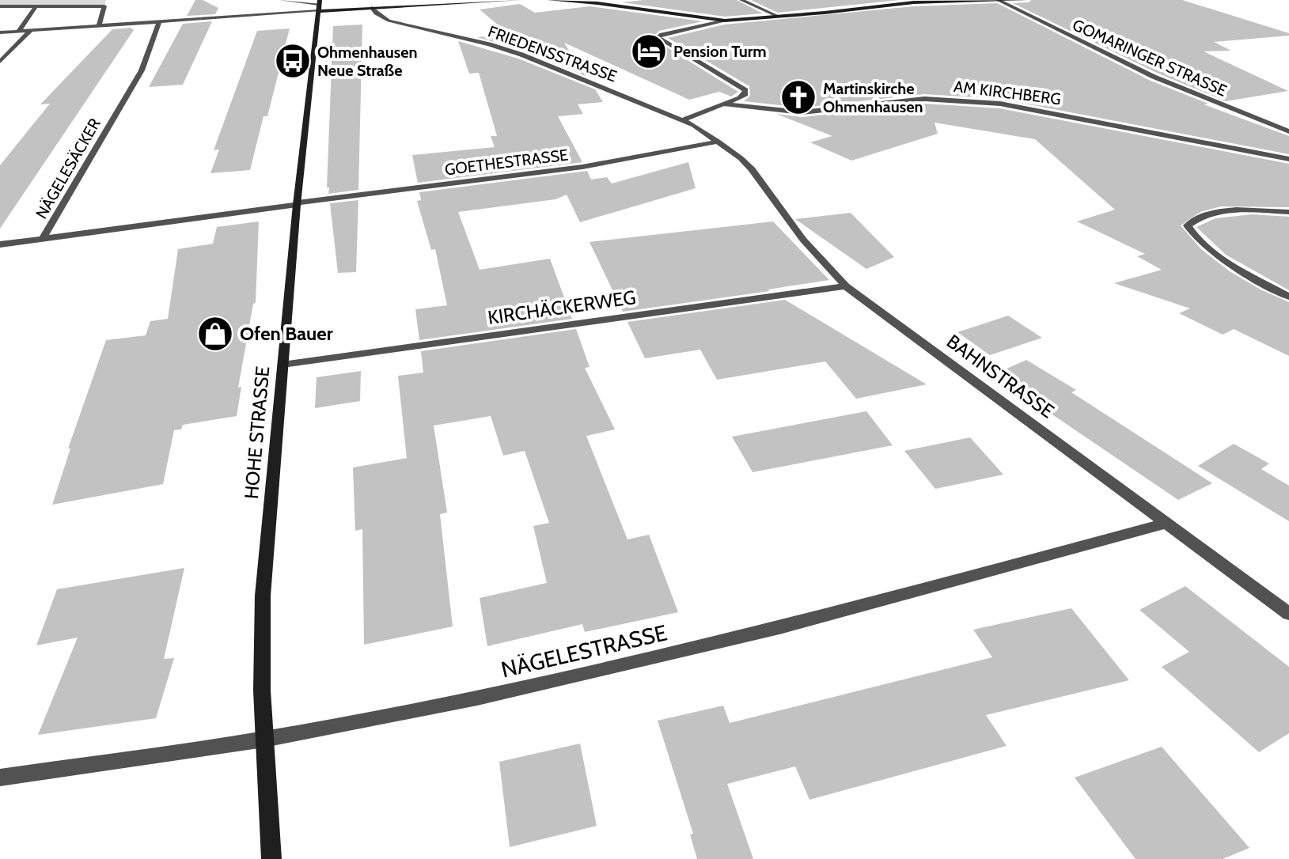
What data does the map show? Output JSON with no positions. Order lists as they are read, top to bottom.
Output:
{
  "streets": {
    "main road": ["HOHE STRASSE"],
    "street": [
      "FRIEDENSSTRASSE",
      "GOMARINGER STRASSE",
      "AM KIRCHBERG",
      "GOETHESTRASSE",
      "NÄGELESÄCKER",
      "KIRCHÄCKERWEG",
      "BAHNSTRASSE",
      "NÄGELESTRASSE"
    ]
  },
  "crossings": [
    ["FRIEDENSSTRASSE", "AM KIRCHBERG"],
    ["FRIEDENSSTRASSE", "GOETHESTRASSE"],
    ["FRIEDENSSTRASSE", "BAHNSTRASSE"],
    ["GOETHESTRASSE", "NÄGELESÄCKER"],
    ["GOETHESTRASSE", "BAHNSTRASSE"],
    ["GOETHESTRASSE", "HOHE STRASSE"],
    ["KIRCHÄCKERWEG", "BAHNSTRASSE"],
    ["KIRCHÄCKERWEG", "HOHE STRASSE"],
    ["BAHNSTRASSE", "NÄGELESTRASSE"],
    ["HOHE STRASSE", "NÄGELESTRASSE"]
  ],
  "places": {
    "hotel": ["Pension Turm"],
    "bus stop": ["Ohmenhausen Neue Straße"],
    "church": ["Martinskirche Ohmenhausen"],
    "shop": ["Ofen Bauer"]
  }
}
